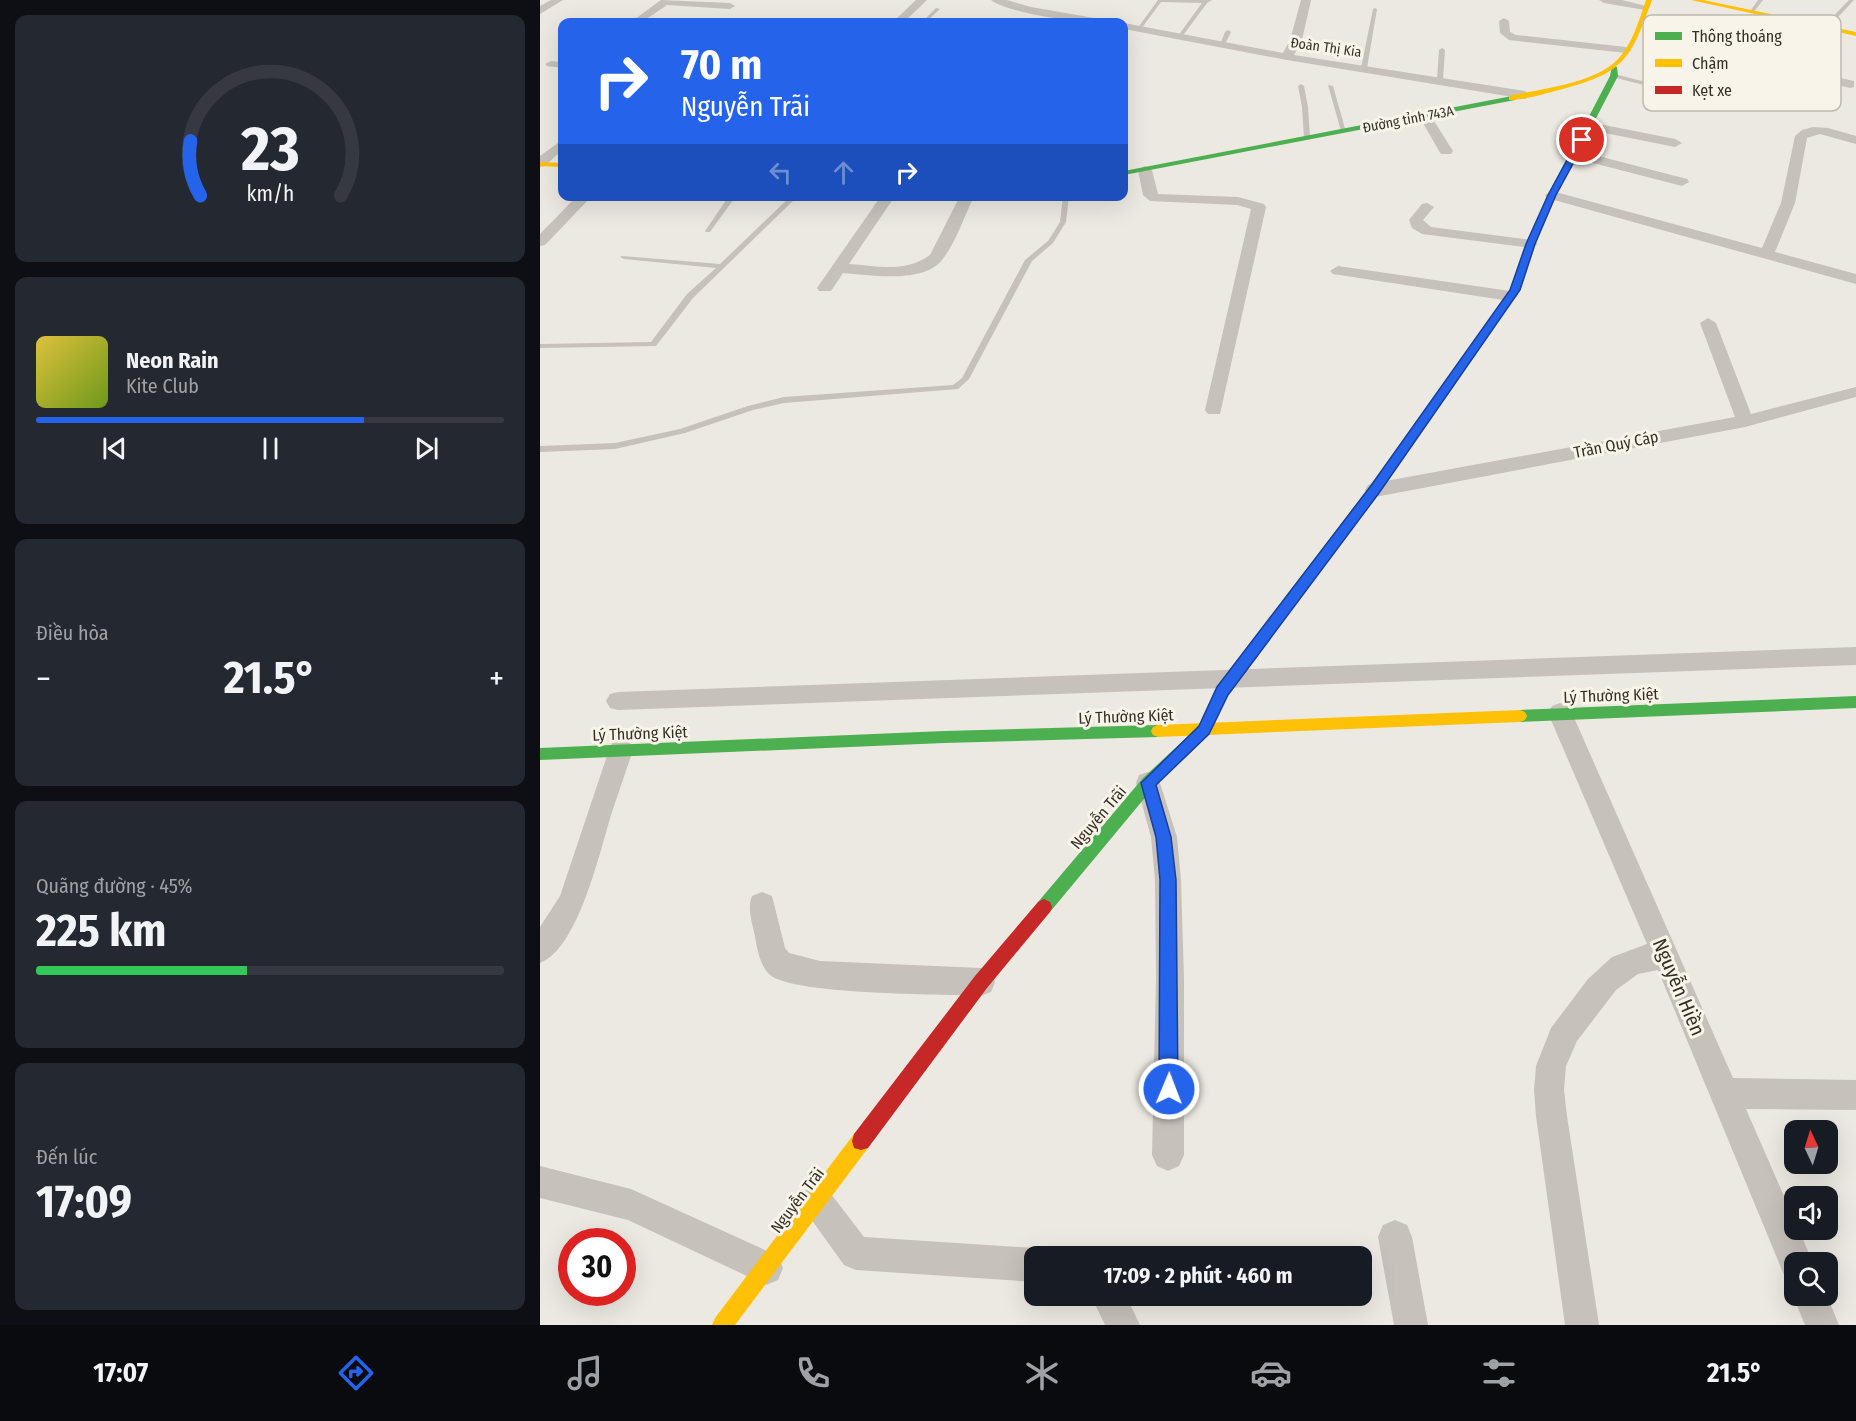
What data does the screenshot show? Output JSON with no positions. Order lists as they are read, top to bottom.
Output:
{
  "streets": {
    "main road": ["Đường tỉnh 743A", "Lý Thường Kiệt", "Nguyễn Trãi"],
    "street": ["Đoàn Thị Kia", "Trần Quý Cáp", "Nguyễn Hiền"]
  },
  "crossings": [
    ["Đoàn Thị Kia", "Đường tỉnh 743A"],
    ["Đường tỉnh 743A", "Nguyễn Trãi"],
    ["Trần Quý Cáp", "Nguyễn Trãi"],
    ["Lý Thường Kiệt", "Nguyễn Trãi"],
    ["Lý Thường Kiệt", "Nguyễn Hiền"]
  ],
  "legend": ["Thông thoáng", "Chậm", "Kẹt xe"],
  "north": "top",
  "page": {
    "turn": ["70 m", "Nguyễn Trãi"],
    "song": ["Neon Rain", "Kite Club"],
    "tile": [
      "Điều hòa",
      ["Quãng đường · 45%", "225 km"],
      ["Đến lúc", "17:09"]
    ],
    "heat": ["−", "21.5°", "+"],
    "limit": "30",
    "trip": "17:09 · 2 phút · 460 m",
    "tabs": ["17:07", "21.5°"],
    "gauge": ["23", "km/h"]
  }
}
